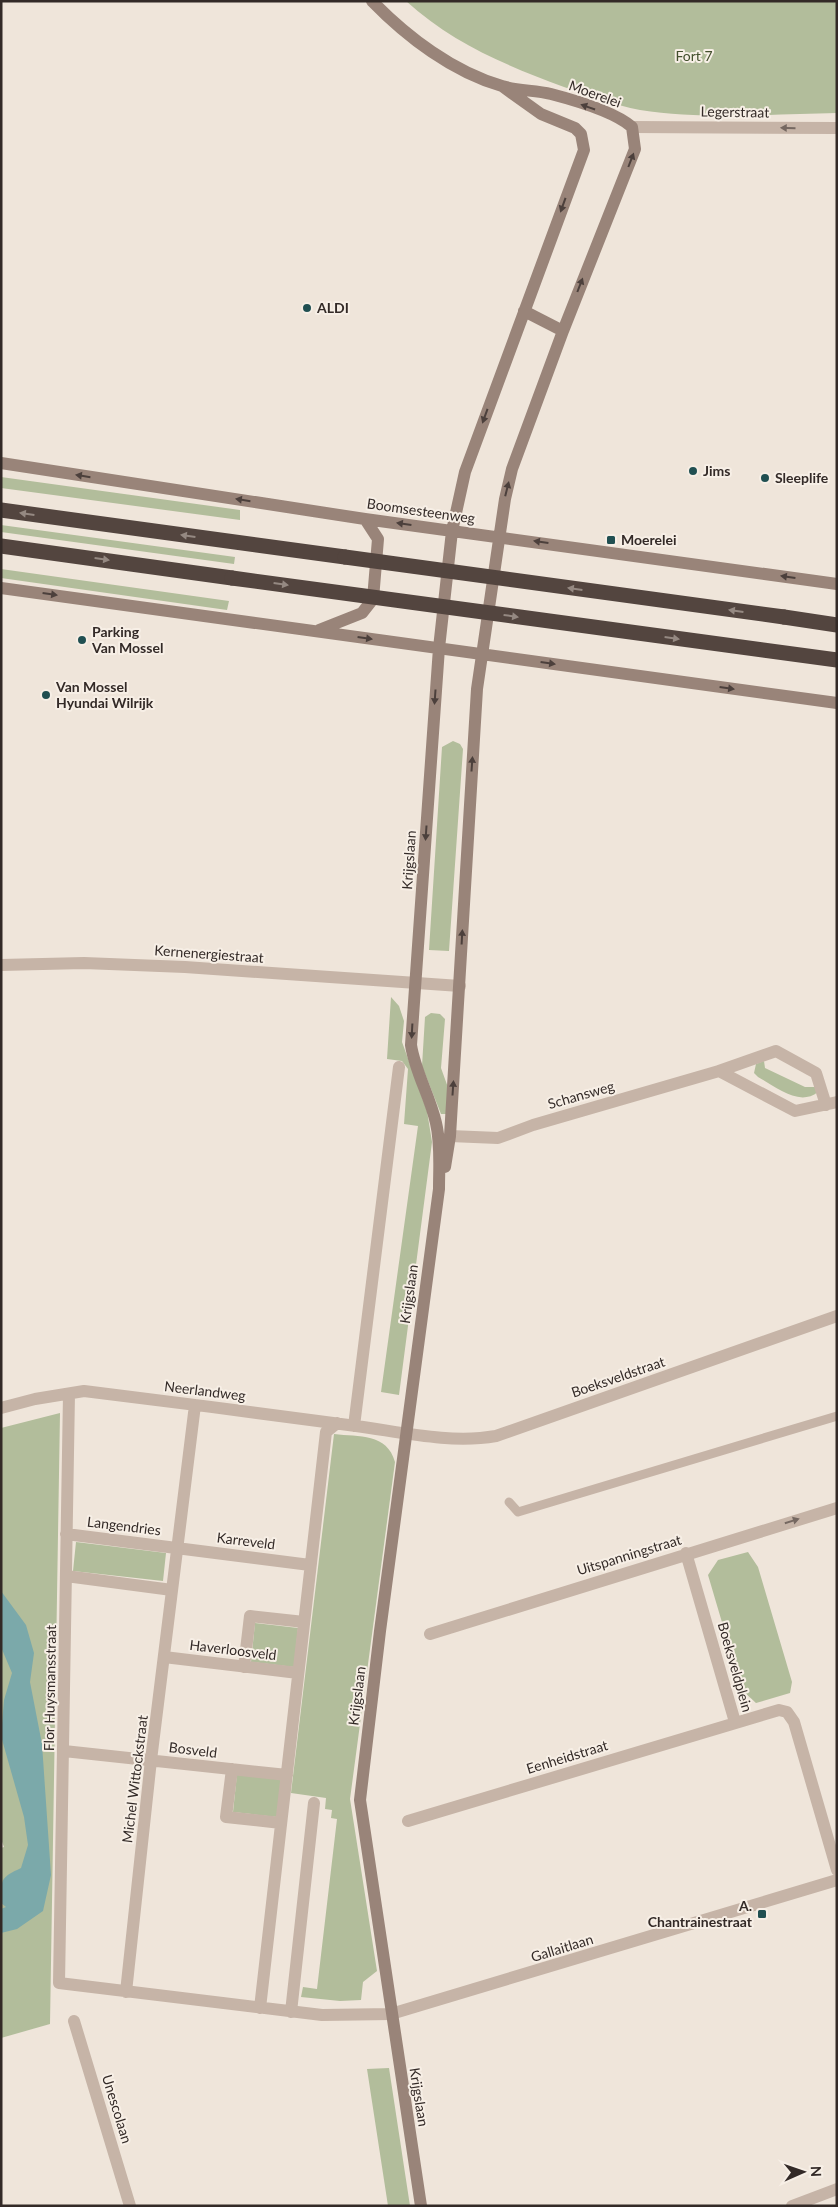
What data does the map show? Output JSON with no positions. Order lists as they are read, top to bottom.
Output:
{
  "streets": {
    "street": [
      "Moerelei",
      "Legerstraat",
      "Boomsesteenweg",
      "Krijgslaan",
      "Kernenergiestraat",
      "Schansweg",
      "Boeksveldstraat",
      "Neerlandweg",
      "Langendries",
      "Karreveld",
      "Uitspanningstraat",
      "Haverloosveld",
      "Boeksveldplein",
      "Flor Huysmansstraat",
      "Bosveld",
      "Eenheidstraat",
      "Michel Wittockstraat",
      "Gallaitlaan",
      "Unescolaan"
    ]
  },
  "crossings": [
    ["Moerelei", "Legerstraat"],
    ["Moerelei", "Boomsesteenweg"],
    ["Moerelei", "Krijgslaan"],
    ["Boomsesteenweg", "Krijgslaan"],
    ["Krijgslaan", "Kernenergiestraat"],
    ["Krijgslaan", "Schansweg"],
    ["Krijgslaan", "Boeksveldstraat"],
    ["Krijgslaan", "Neerlandweg"],
    ["Krijgslaan", "Gallaitlaan"],
    ["Boeksveldstraat", "Neerlandweg"],
    ["Neerlandweg", "Flor Huysmansstraat"],
    ["Neerlandweg", "Michel Wittockstraat"],
    ["Langendries", "Karreveld"],
    ["Langendries", "Flor Huysmansstraat"],
    ["Langendries", "Michel Wittockstraat"],
    ["Karreveld", "Michel Wittockstraat"],
    ["Uitspanningstraat", "Boeksveldplein"],
    ["Haverloosveld", "Michel Wittockstraat"],
    ["Boeksveldplein", "Eenheidstraat"],
    ["Flor Huysmansstraat", "Bosveld"],
    ["Flor Huysmansstraat", "Michel Wittockstraat"],
    ["Bosveld", "Michel Wittockstraat"]
  ],
  "one_way": ["Legerstraat", "Boomsesteenweg", "Uitspanningstraat"],
  "parks": ["Fort 7"],
  "places": {
    "other": [
      "ALDI",
      "Jims",
      "Sleeplife",
      "Parking Van Mossel",
      "Van Mossel Hyundai Wilrijk"
    ],
    "transit": ["Moerelei", "A. Chantrainestraat"]
  },
  "north": "right"
}
